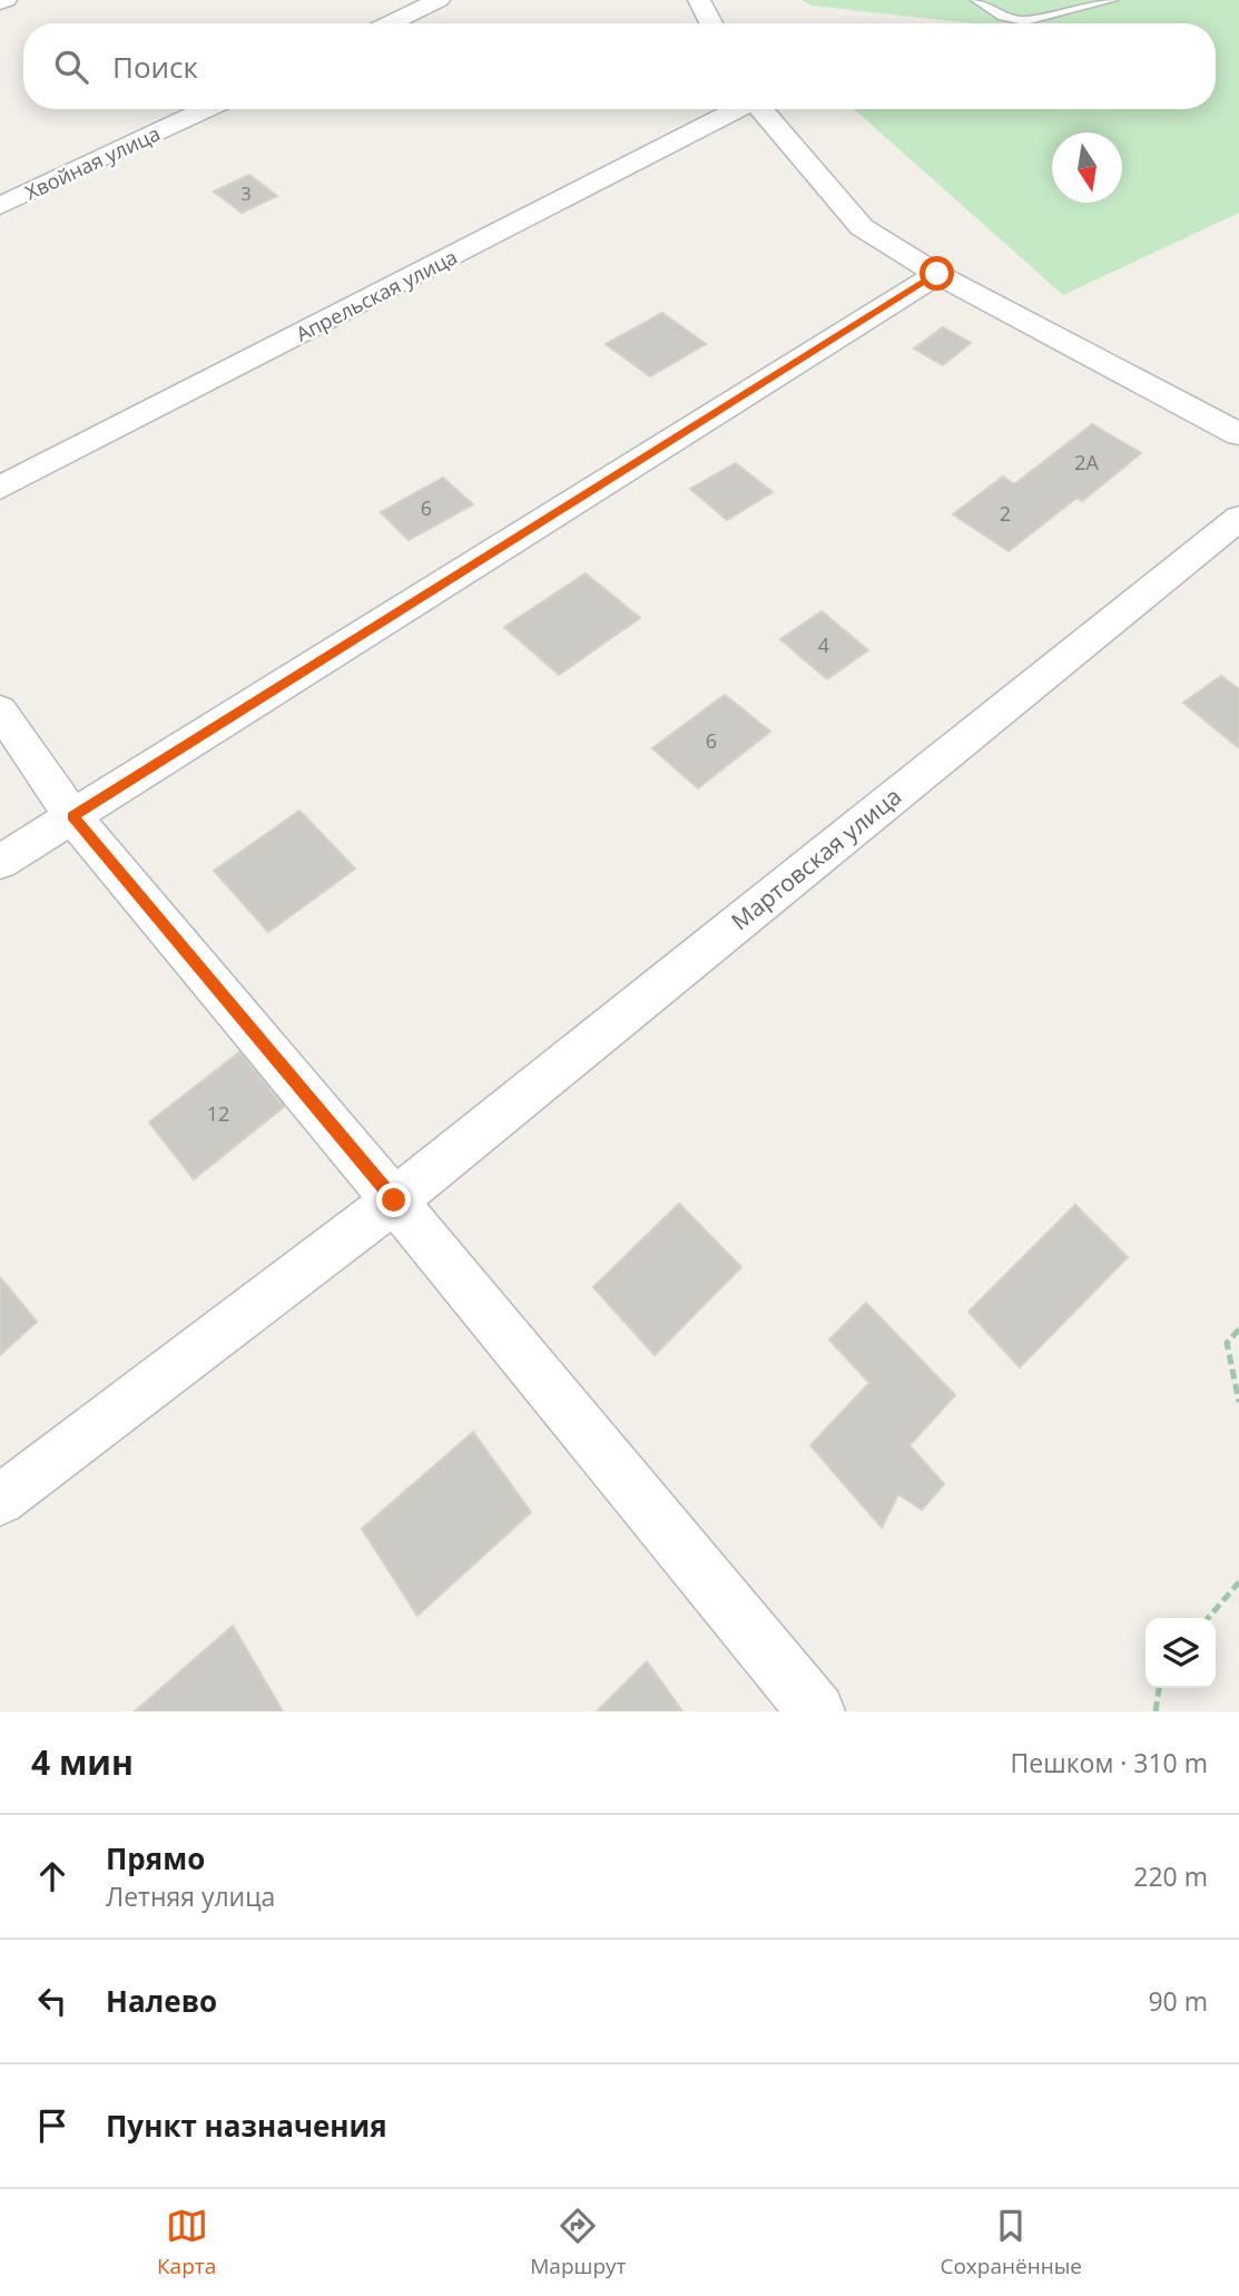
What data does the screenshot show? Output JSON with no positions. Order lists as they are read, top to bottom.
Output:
{
  "streets": {
    "street": ["Хвойная улица", "Апрельская улица", "Мартовская улица"]
  },
  "house_numbers": [
    "3",
    "2А",
    "6",
    "2",
    "4",
    "6",
    "12"
  ],
  "north": "bottom",
  "page": {
    "search": "Поиск",
    "heading": ["4 мин", "Пешком · 310 m"],
    "list": [
      ["Прямо", "Летняя улица", "220 m"],
      ["Налево", "90 m"],
      "Пункт назначения"
    ],
    "nav": ["Карта", "Маршрут", "Сохранённые"]
  }
}
